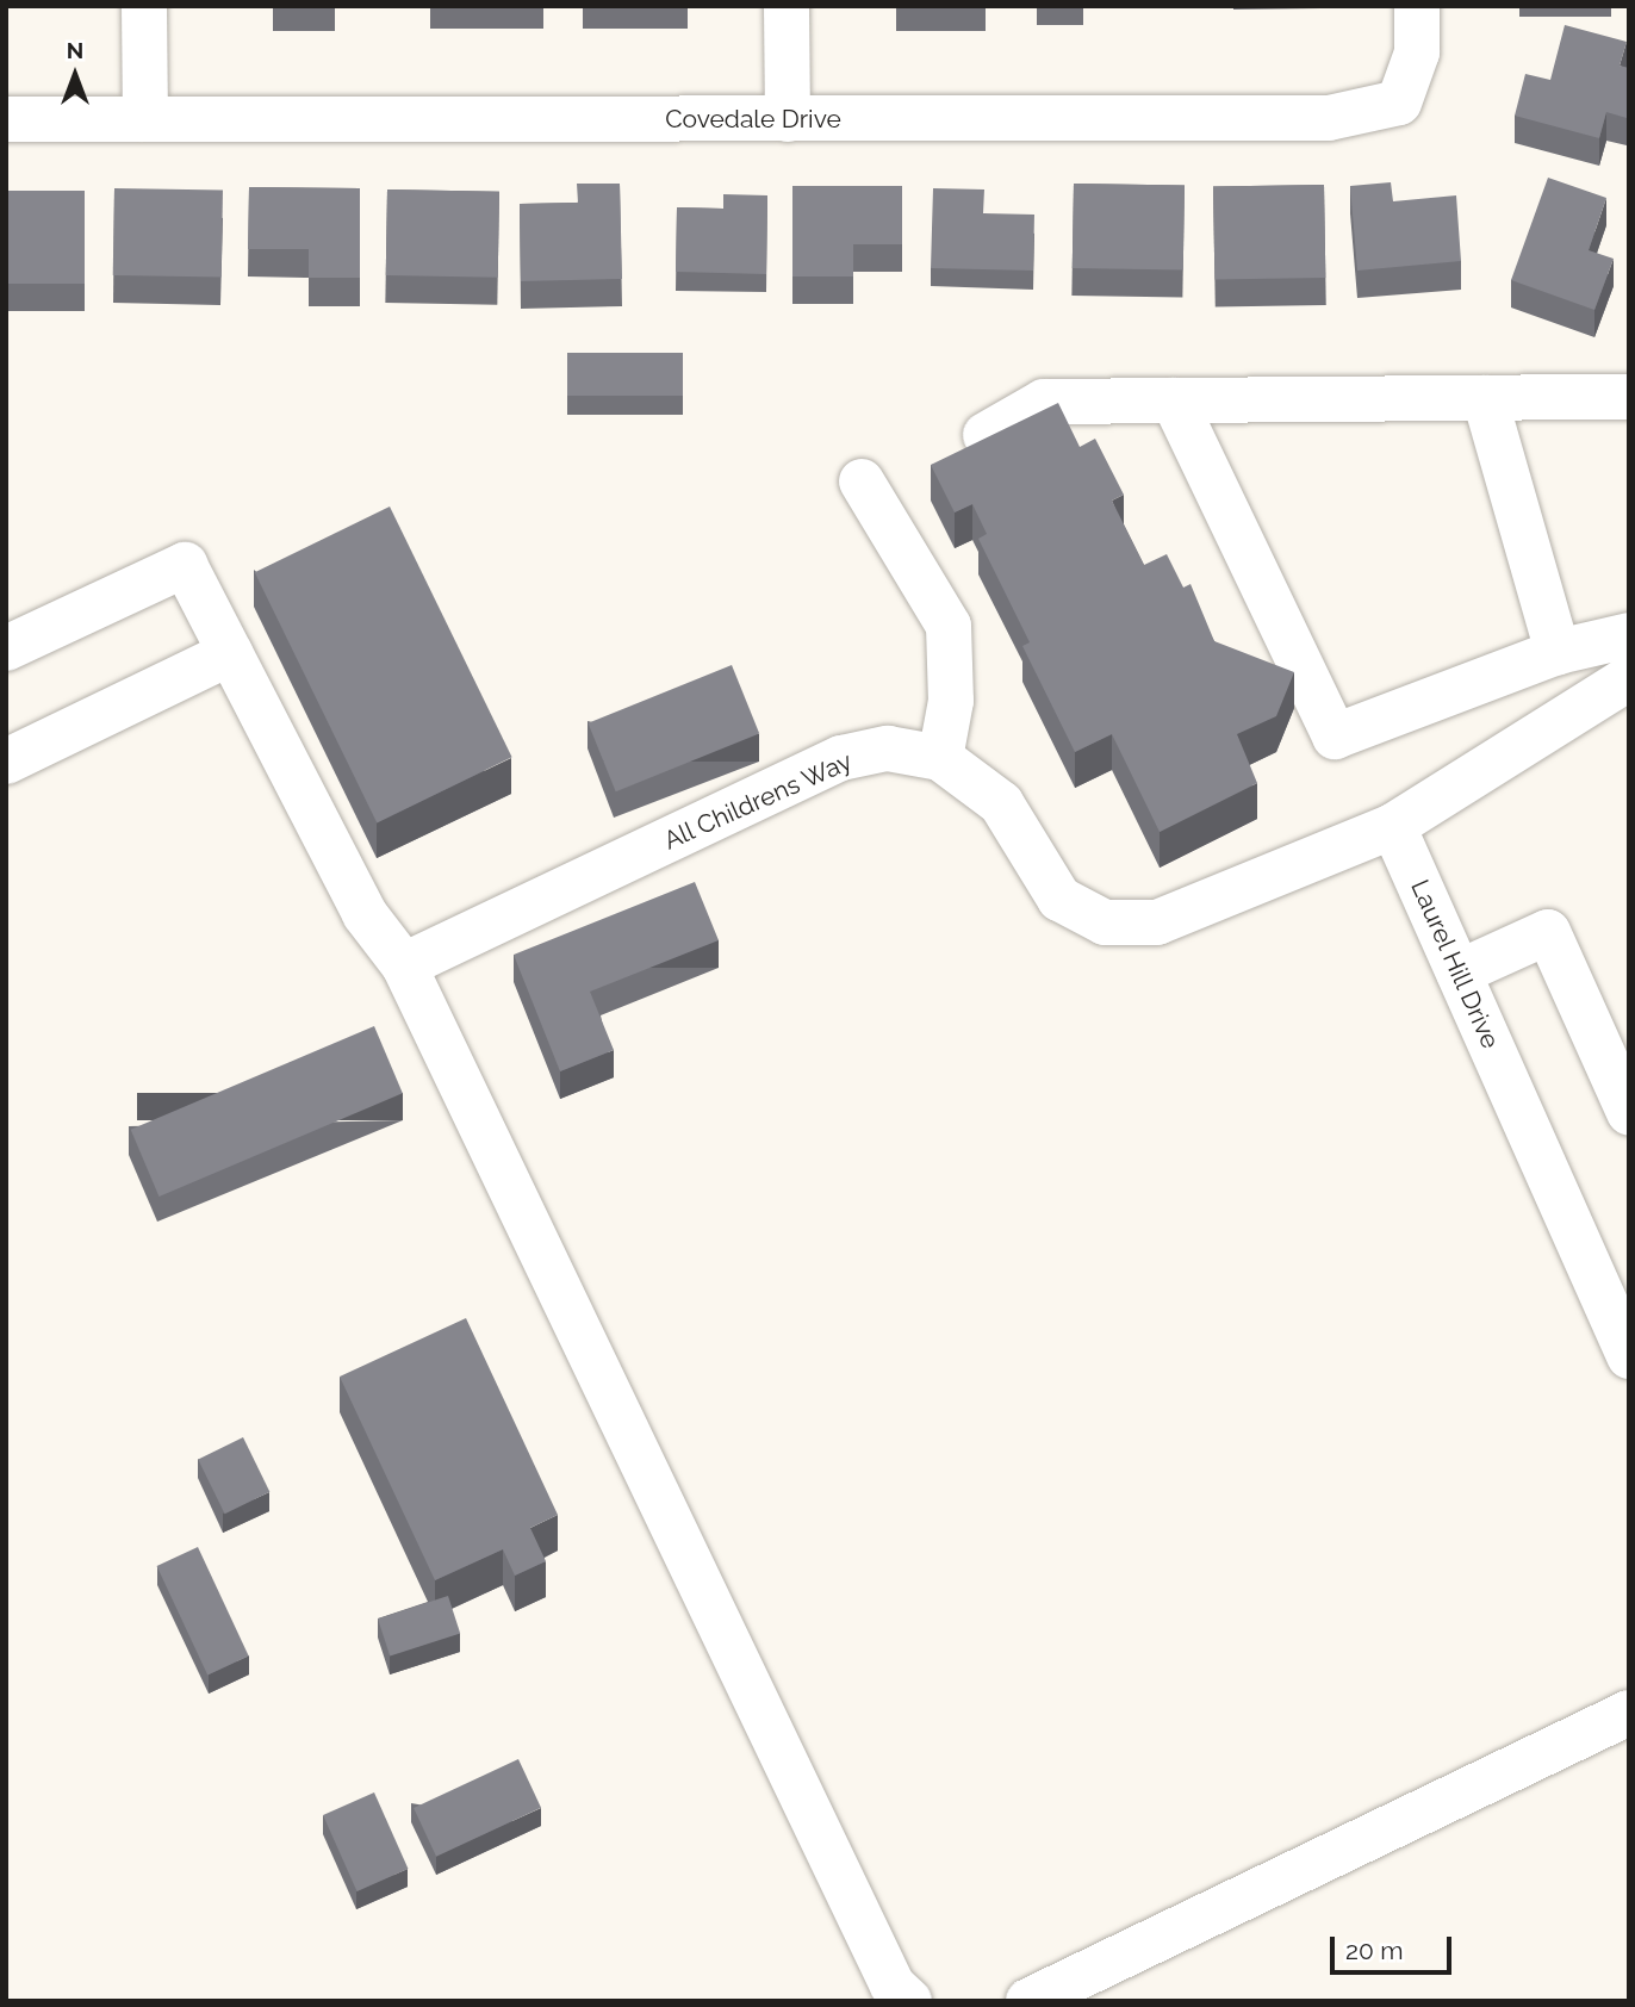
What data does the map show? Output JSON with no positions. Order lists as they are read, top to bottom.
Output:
{
  "streets": {
    "street": ["Covedale Drive", "All Childrens Way", "Laurel Hill Drive"]
  },
  "crossings": [
    ["All Childrens Way", "Laurel Hill Drive"]
  ],
  "scale_bar": "20 m",
  "north": "top"
}
